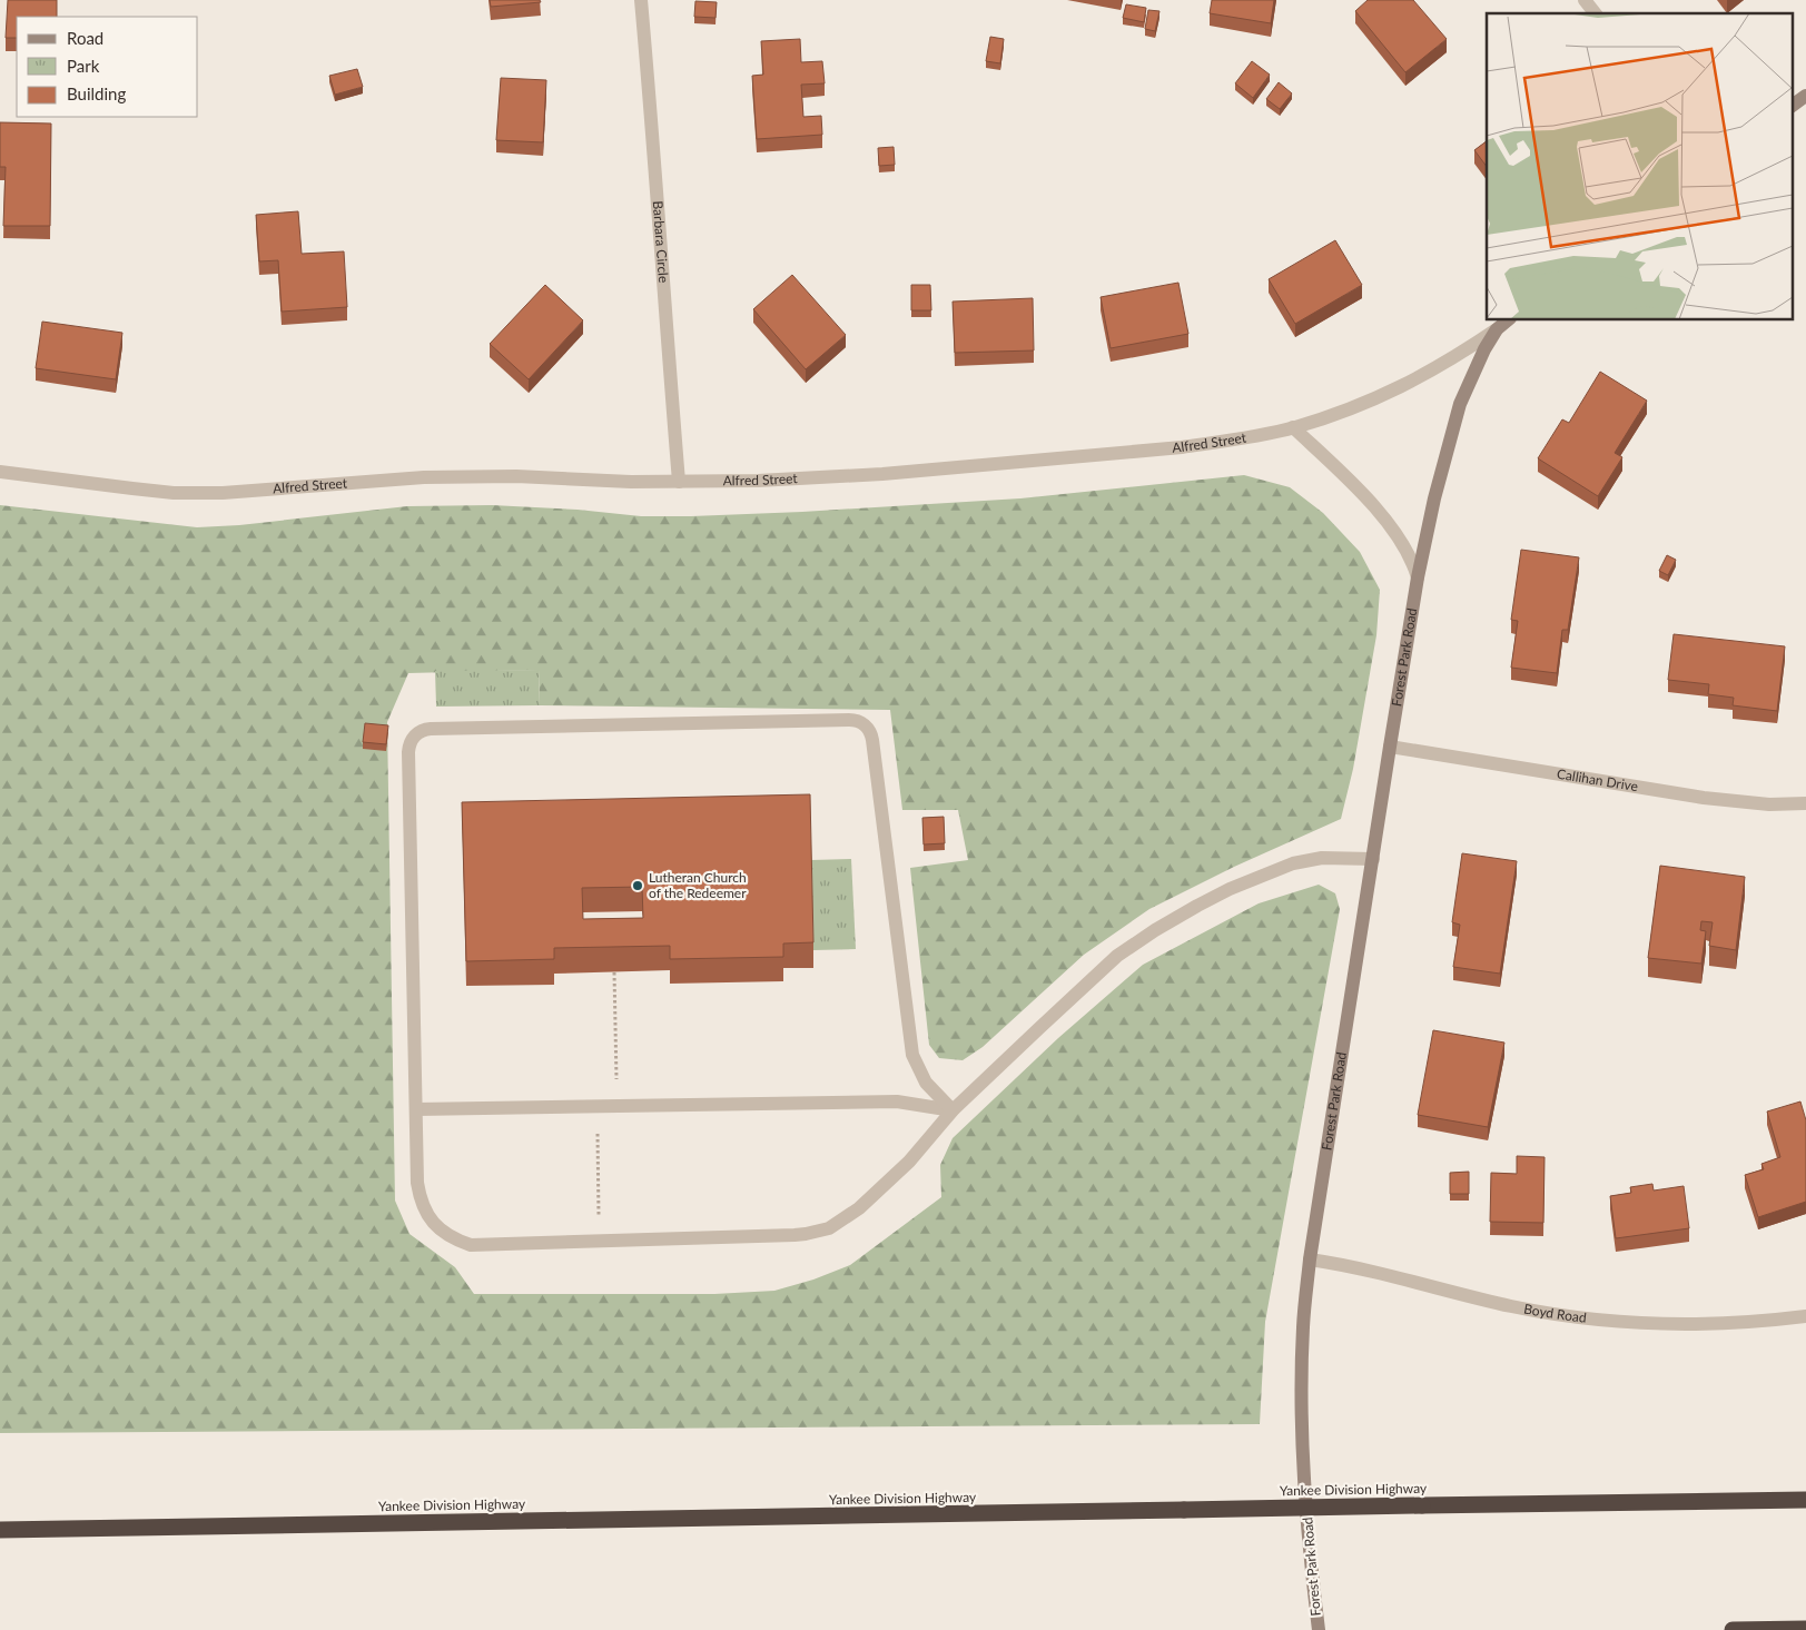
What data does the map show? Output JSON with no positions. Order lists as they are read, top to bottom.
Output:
{
  "streets": {
    "highway": ["Yankee Division Highway"],
    "street": [
      "Barbara Circle",
      "Alfred Street",
      "Forest Park Road",
      "Callihan Drive",
      "Boyd Road"
    ]
  },
  "crossings": [
    ["Barbara Circle", "Alfred Street"],
    ["Alfred Street", "Forest Park Road"],
    ["Forest Park Road", "Callihan Drive"],
    ["Forest Park Road", "Boyd Road"]
  ],
  "places": ["Lutheran Church of the Redeemer"],
  "legend": ["Road", "Park", "Building"]
}
